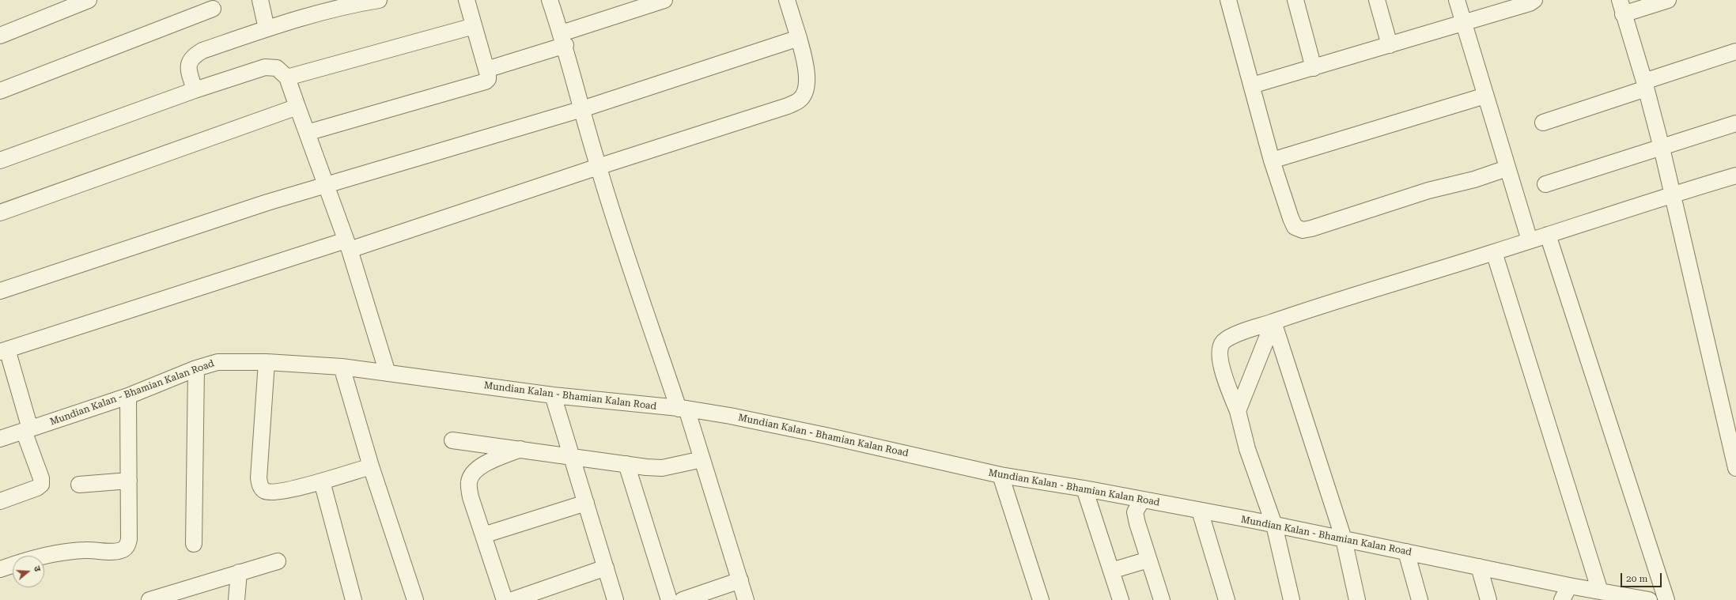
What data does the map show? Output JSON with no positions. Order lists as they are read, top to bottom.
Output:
{
  "streets": {
    "street": ["Mundian Kalan - Bhamian Kalan Road"]
  },
  "scale_bar": "20 m",
  "north": "right"
}
